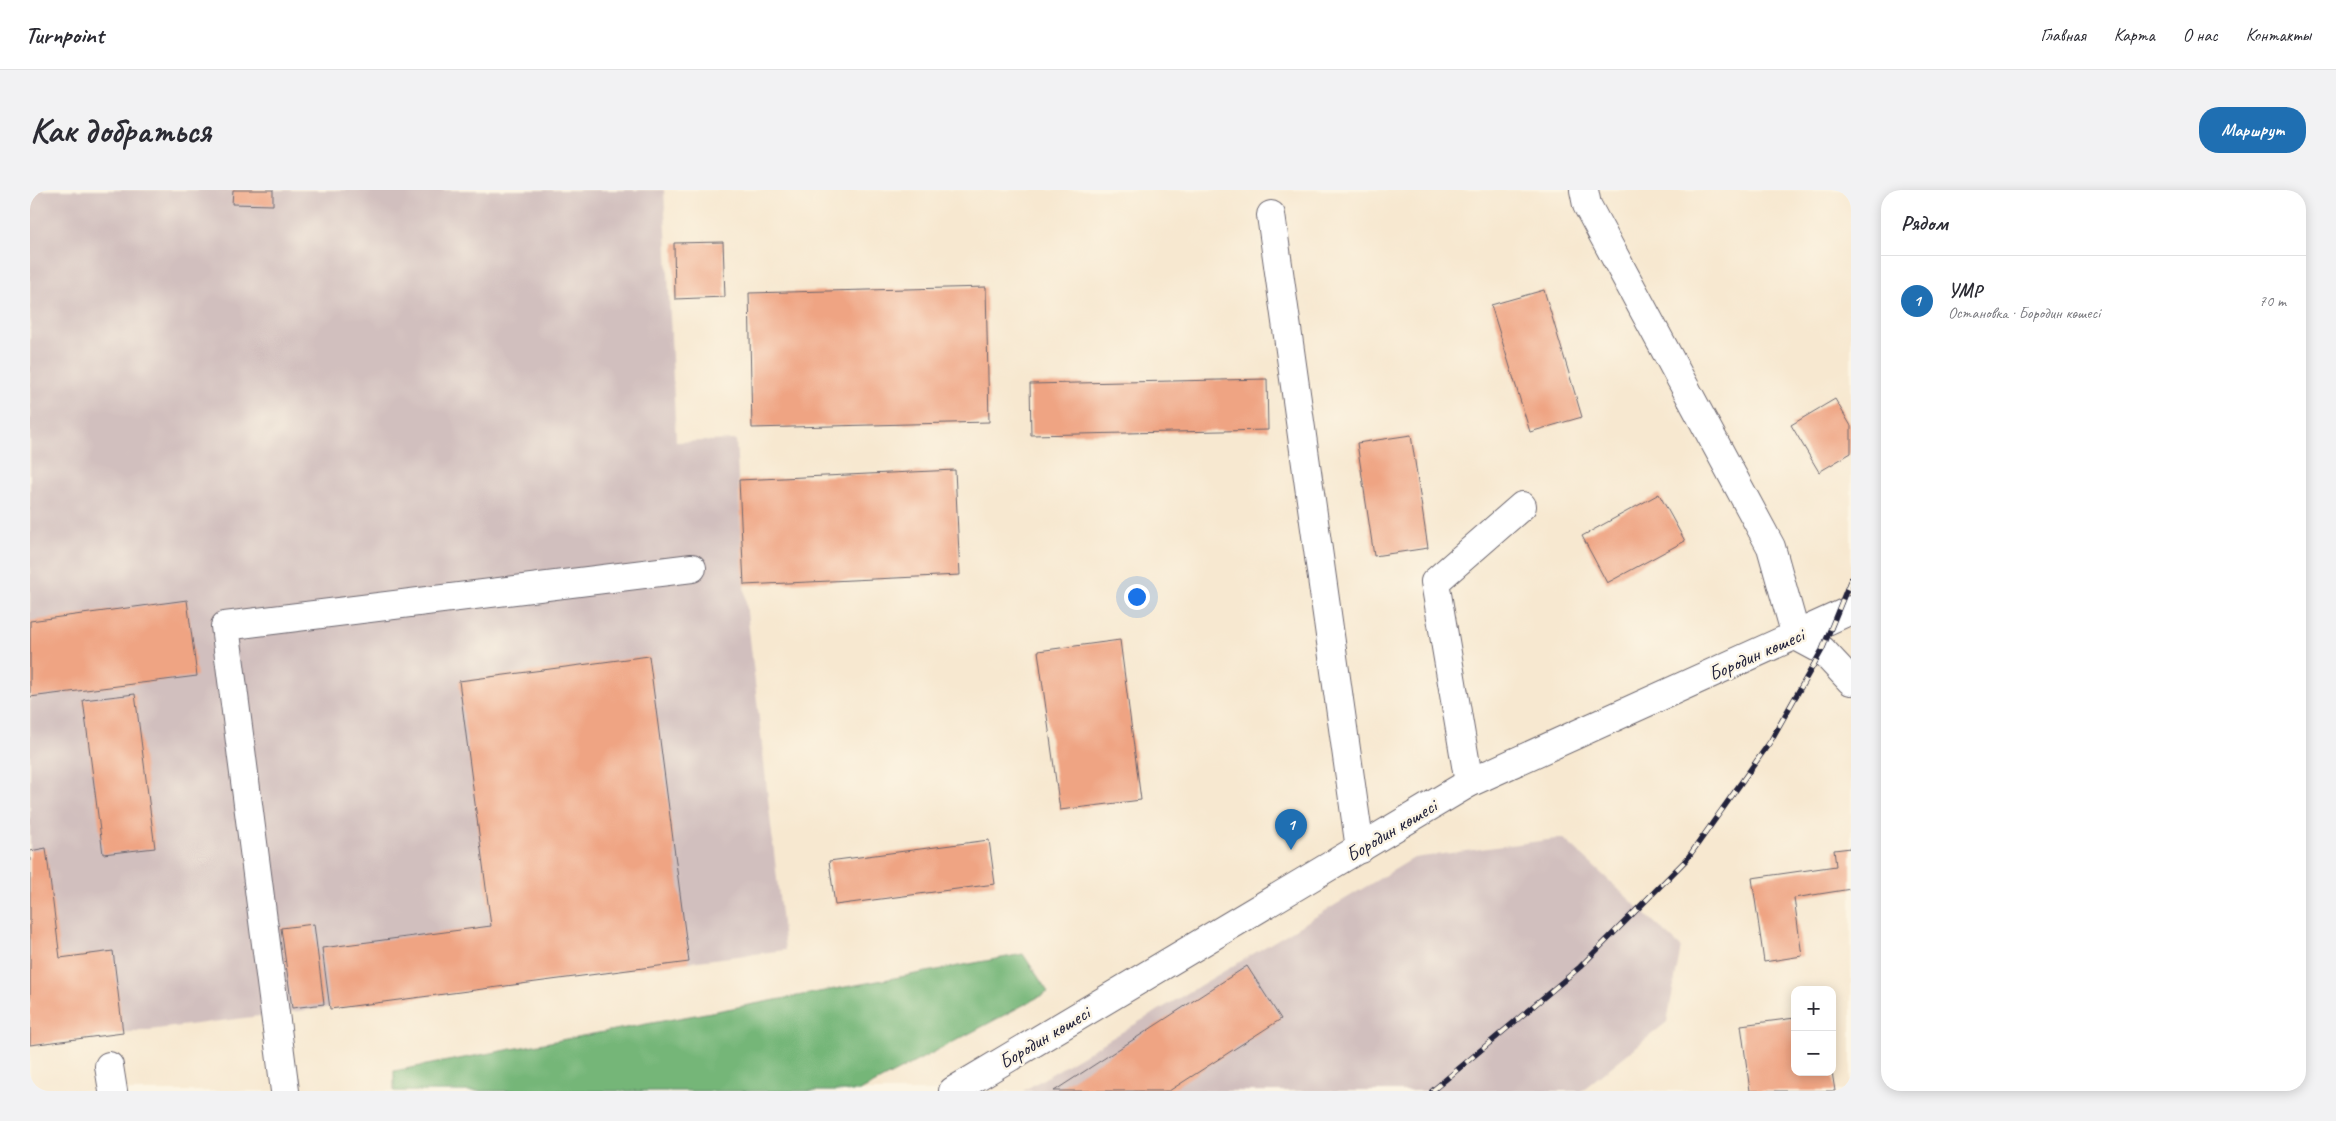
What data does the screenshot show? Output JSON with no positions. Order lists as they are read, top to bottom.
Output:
{
  "streets": {
    "street": ["Бородин көшесі"]
  },
  "page": {
    "header": "Turnpoint",
    "nav": [
      "Главная",
      "Карта",
      "О нас",
      "Контакты"
    ],
    "buttons": "Маршрут",
    "title": "Как добраться",
    "heading": "Рядом",
    "list": [
      {
        "mark": "1",
        "name": "УМР",
        "note": "Остановка · Бородин көшесі",
        "value": "70 m"
      }
    ],
    "pins": "1",
    "map_buttons": ["+", "−"]
  }
}
